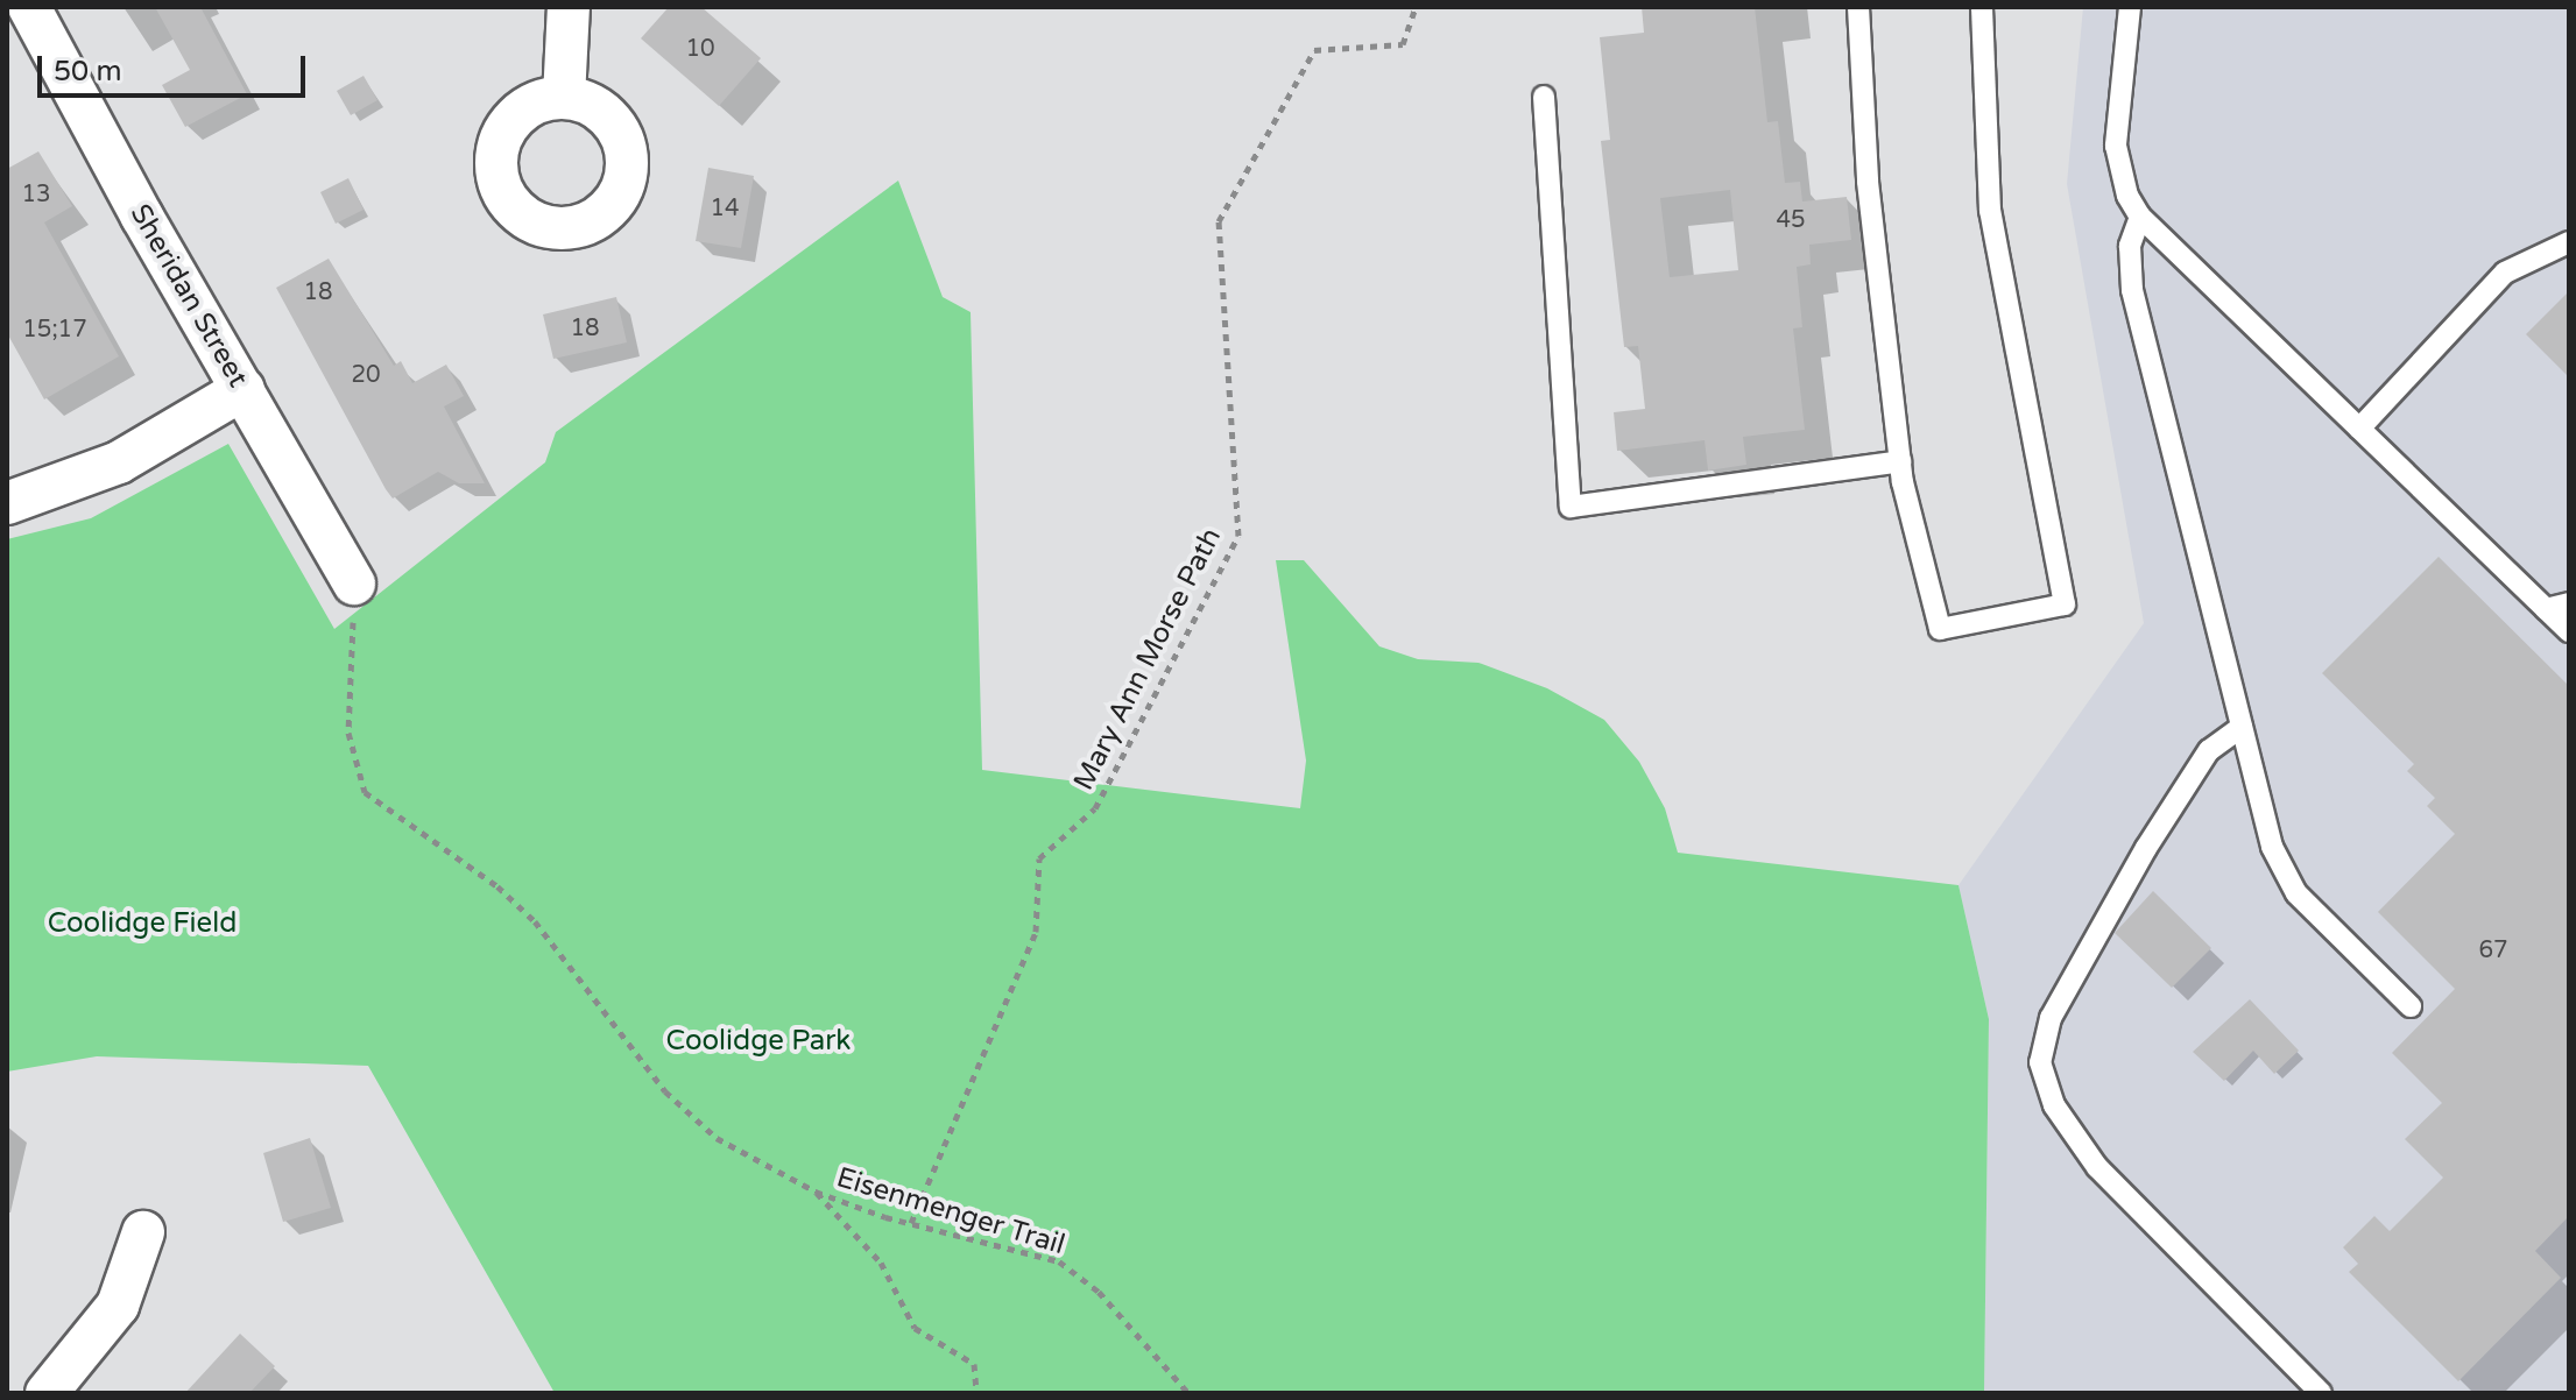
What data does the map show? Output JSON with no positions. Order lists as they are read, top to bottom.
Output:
{
  "streets": {
    "street": ["Sheridan Street"],
    "path": ["Mary Ann Morse Path", "Eisenmenger Trail"]
  },
  "crossings": [
    ["Sheridan Street", "Eisenmenger Trail"],
    ["Mary Ann Morse Path", "Eisenmenger Trail"]
  ],
  "parks": ["Coolidge Field", "Coolidge Park"],
  "house_numbers": [
    "10",
    "13",
    "14",
    "45",
    "18",
    "18",
    "15;17",
    "20",
    "67"
  ],
  "scale_bar": "50 m"
}
